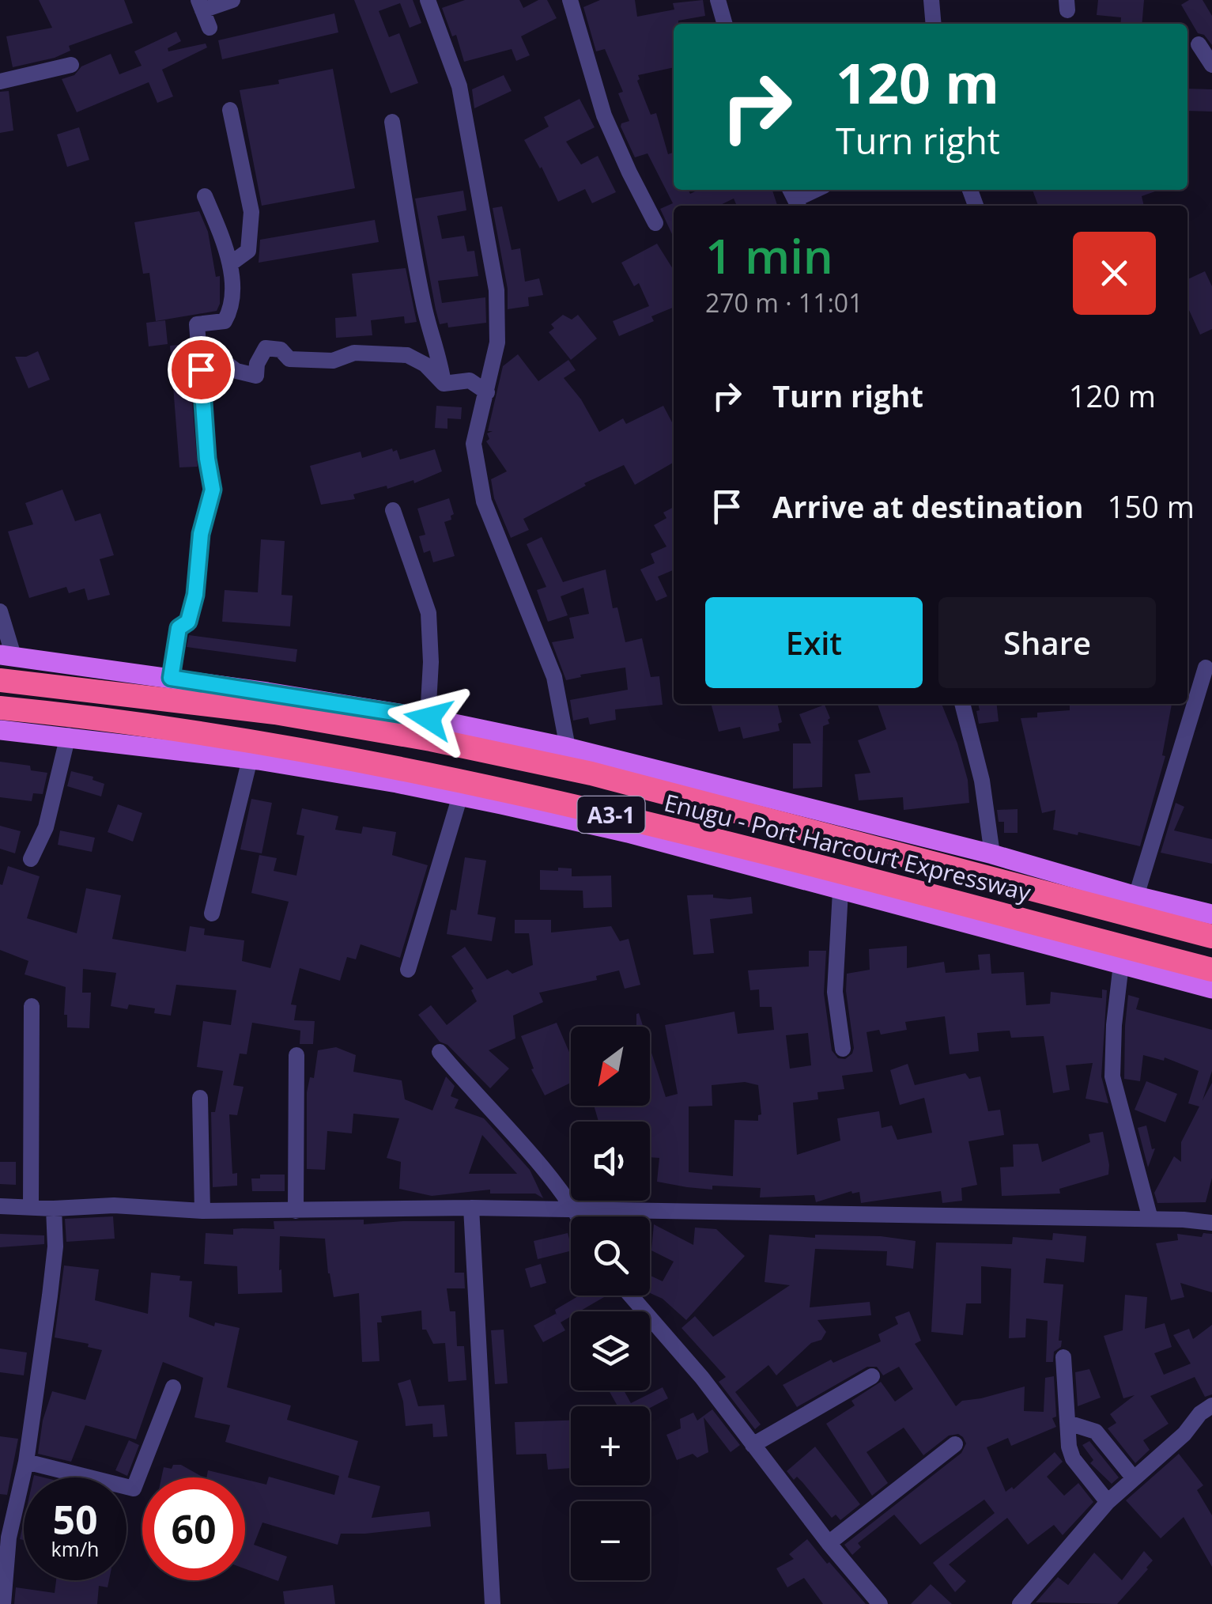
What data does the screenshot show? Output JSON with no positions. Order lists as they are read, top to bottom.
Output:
{
  "streets": {
    "highway": ["A3-1", "Enugu - Port Harcourt Expressway"]
  },
  "north": "bottom left",
  "page": {
    "turn": ["120 m", "Turn right"],
    "heading": ["1 min", "270 m · 11:01"],
    "list": [
      {
        "name": "Turn right",
        "value": "120 m"
      },
      {
        "name": "Arrive at destination",
        "value": "150 m"
      }
    ],
    "buttons": ["Exit", "Share"],
    "map_buttons": ["+", "−"],
    "speed": "50 km/h",
    "limit": "60"
  }
}
